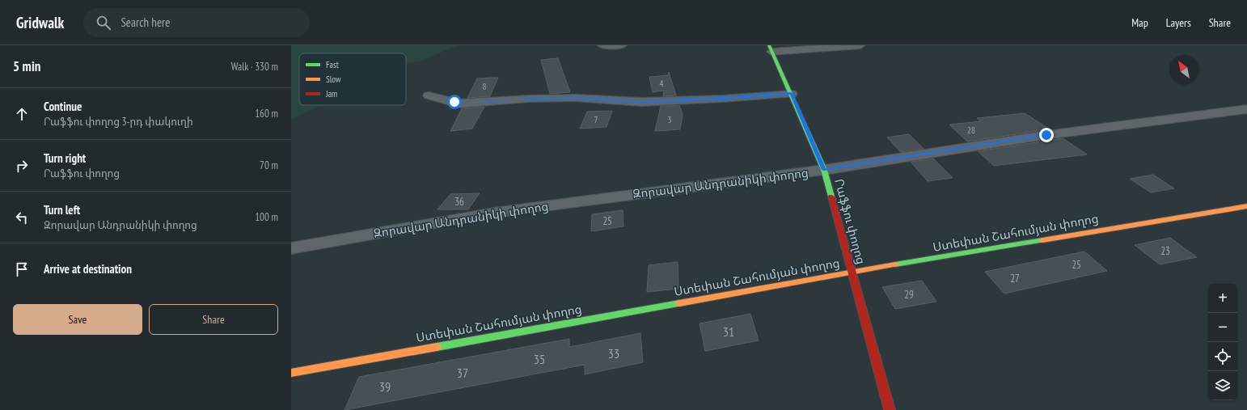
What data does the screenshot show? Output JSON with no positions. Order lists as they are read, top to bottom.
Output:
{
  "streets": {
    "street": ["Զորավար Անդրանիկի փողոց", "Րաֆֆու փողոց", "Ստեփան Շահումյան փողոց"]
  },
  "crossings": [
    ["Զորավար Անդրանիկի փողոց", "Րաֆֆու փողոց"],
    ["Րաֆֆու փողոց", "Ստեփան Շահումյան փողոց"]
  ],
  "house_numbers": [
    "4",
    "8",
    "7",
    "3",
    "28",
    "36",
    "25",
    "23",
    "25",
    "27",
    "29",
    "31",
    "33",
    "35",
    "37",
    "39"
  ],
  "legend": ["Fast", "Slow", "Jam"],
  "north": "top left",
  "page": {
    "header": "Gridwalk",
    "search": "Search here",
    "nav": ["Map", "Layers", "Share"],
    "heading": ["5 min", "Walk · 330 m"],
    "list": [
      ["Continue", "Րաֆֆու փողոց 3-րդ փակուղի", "160 m"],
      ["Turn right", "Րաֆֆու փողոց", "70 m"],
      ["Turn left", "Զորավար Անդրանիկի փողոց", "100 m"],
      "Arrive at destination"
    ],
    "map_buttons": ["+", "−"],
    "buttons": ["Save", "Share"]
  }
}
